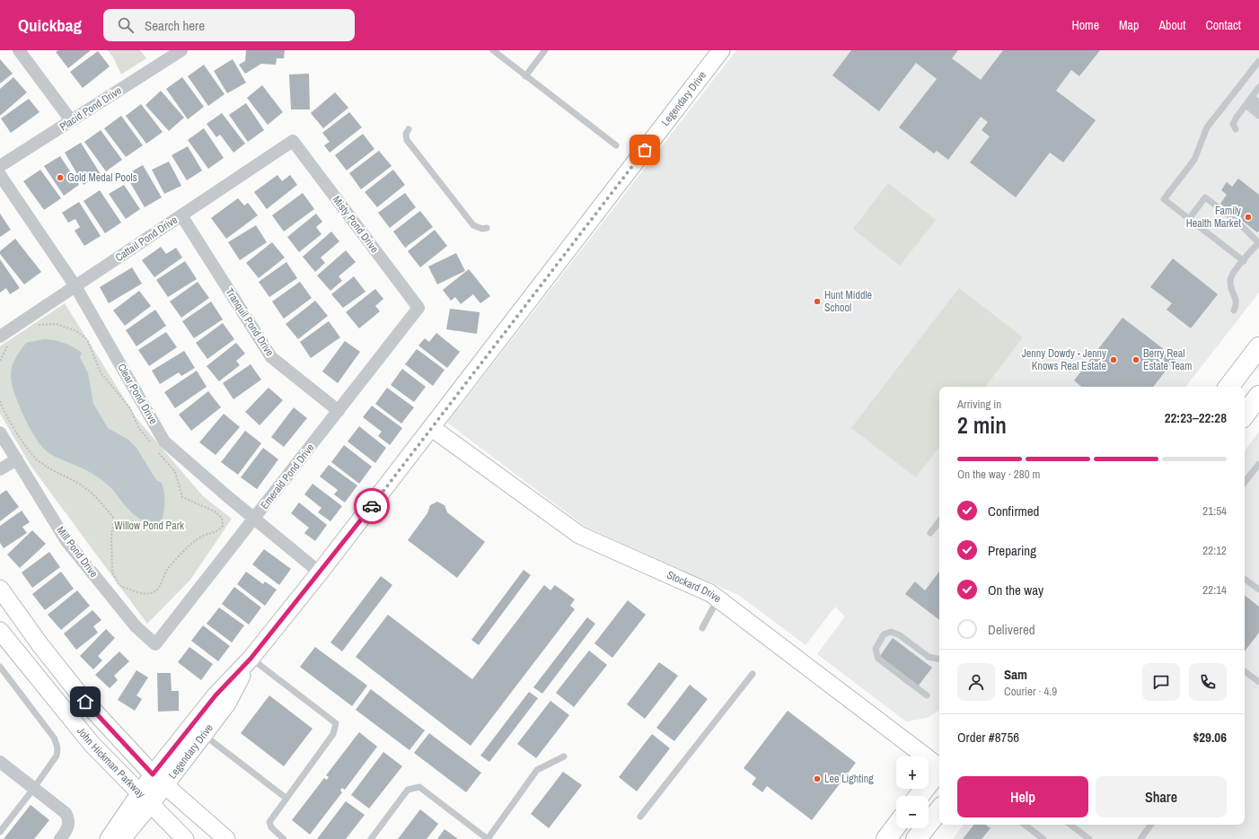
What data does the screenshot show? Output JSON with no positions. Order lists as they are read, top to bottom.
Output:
{
  "streets": {
    "street": [
      "Legendary Drive",
      "Placid Pond Drive",
      "Misty Pond Drive",
      "Cattail Pond Drive",
      "Tranquil Pond Drive",
      "Clear Pond Drive",
      "Emerald Pond Drive",
      "Mill Pond Drive",
      "Stockard Drive",
      "John Hickman Parkway"
    ]
  },
  "crossings": [
    ["Legendary Drive", "Clear Pond Drive"],
    ["Legendary Drive", "Stockard Drive"],
    ["Legendary Drive", "John Hickman Parkway"],
    ["Misty Pond Drive", "Cattail Pond Drive"],
    ["Misty Pond Drive", "Emerald Pond Drive"],
    ["Cattail Pond Drive", "Tranquil Pond Drive"],
    ["Cattail Pond Drive", "Clear Pond Drive"],
    ["Tranquil Pond Drive", "Emerald Pond Drive"],
    ["Clear Pond Drive", "Emerald Pond Drive"],
    ["Emerald Pond Drive", "Mill Pond Drive"]
  ],
  "parks": ["Willow Pond Park"],
  "places": [
    "Gold Medal Pools",
    "Family Health Market",
    "Hunt Middle School",
    "Jenny Dowdy - Jenny Knows Real Estate",
    "Berry Real Estate Team",
    "Lee Lighting"
  ],
  "page": {
    "header": "Quickbag",
    "search": "Search here",
    "nav": [
      "Home",
      "Map",
      "About",
      "Contact"
    ],
    "heading": ["2 min", "Arriving in", "22:23–22:28"],
    "panel": [
      "Sam",
      "Courier · 4.9",
      "Order #8756",
      "$29.06"
    ],
    "bar": "On the way · 280 m",
    "list": [
      ["Confirmed", "21:54"],
      ["Preparing", "22:12"],
      ["On the way", "22:14"],
      "Delivered"
    ],
    "map_buttons": ["+", "−"],
    "buttons": ["Help", "Share"]
  }
}
